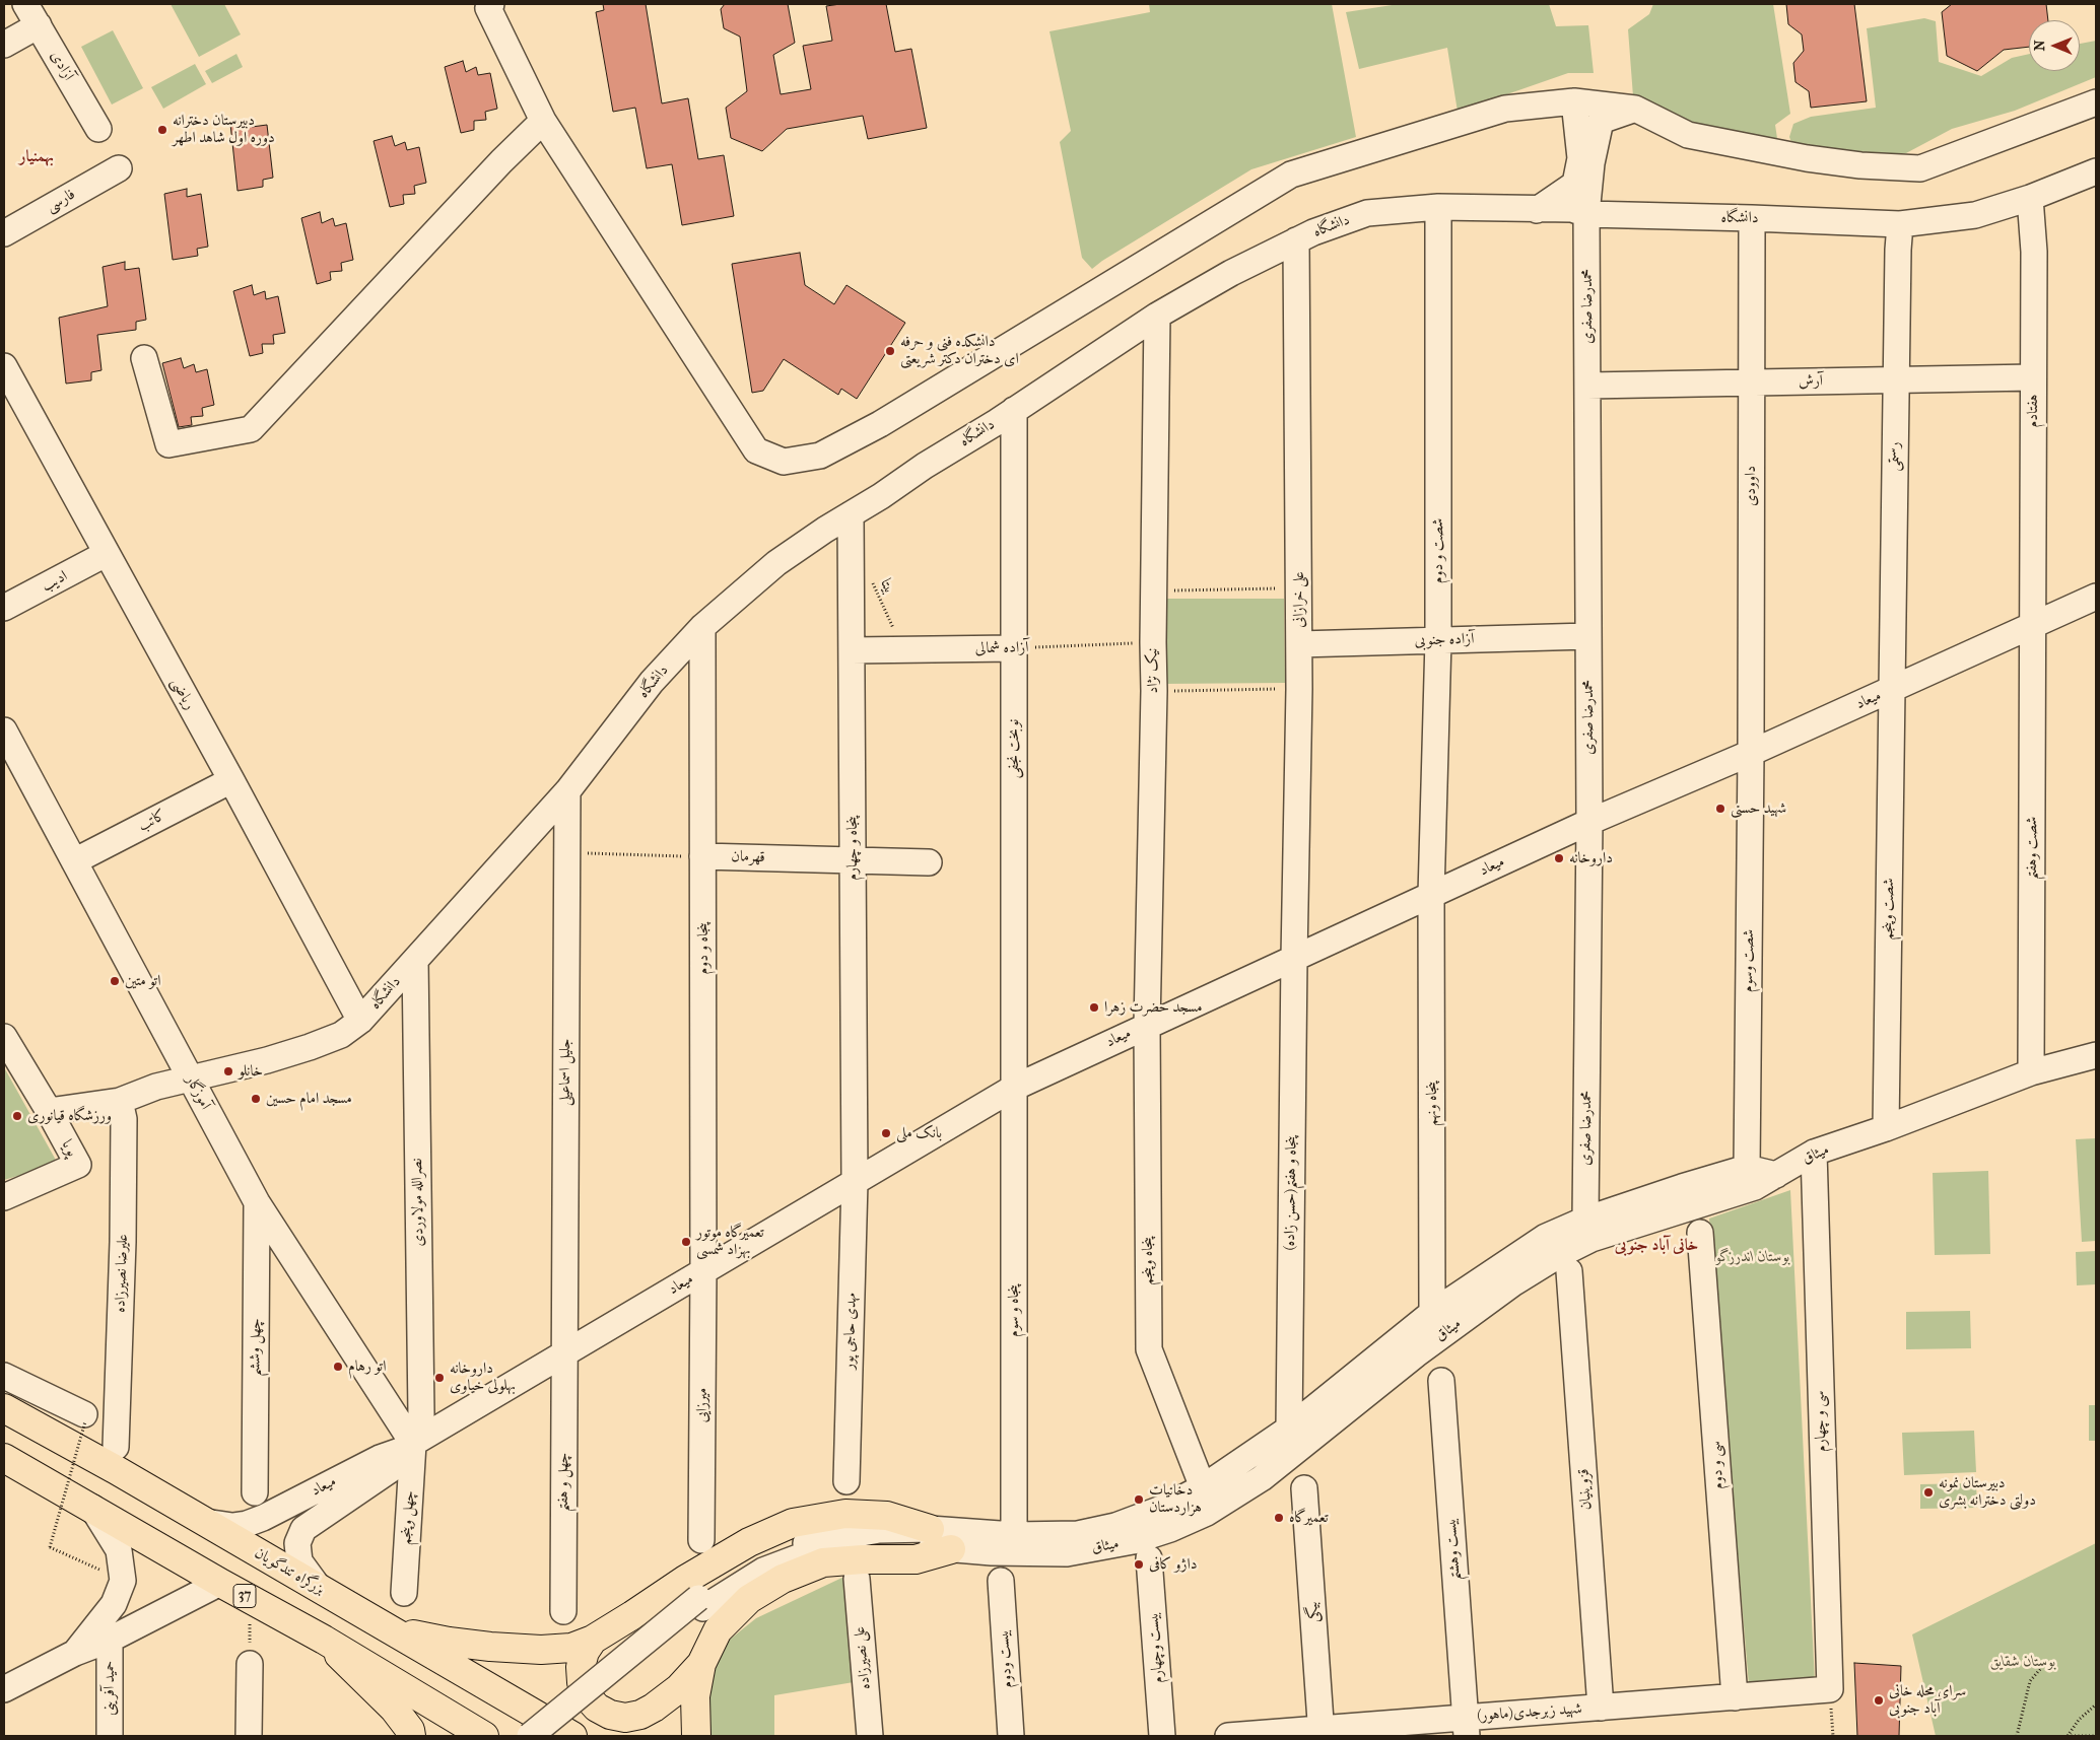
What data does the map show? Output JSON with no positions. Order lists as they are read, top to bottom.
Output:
{
  "streets": {
    "main road": ["بزرگراه تندگویان", "37"],
    "street": [
      "آزادی",
      "فارسی",
      "دانشگاه",
      "محمدرضا صفری",
      "آرش",
      "هفتادم",
      "رستمی",
      "داوودی",
      "شصت و دوم",
      "ادیب",
      "علی خرازانی",
      "آزاده جنوبی",
      "آزاده شمالی",
      "نیک نژاد",
      "ریاضی",
      "میعاد",
      "نوبخت نجفی",
      "کاتب",
      "پنجاه و چهارم",
      "شصت وهفتم",
      "قهرمان",
      "شصت وپنجم",
      "پنجاه و دوم",
      "شصت وسوم",
      "جلیل اسماعیلی",
      "آموزگار",
      "پنجاه ونهم",
      "پویا",
      "میثاق",
      "(حسن زاده)پنجاه و هفتم",
      "نصرالله مولاوردی",
      "پنجاه وپنجم",
      "علیرضا نصیرزاده",
      "پنجاه و سوم",
      "مهدی حاجی پور",
      "چهل وششم",
      "میرزایی",
      "سی و چهارم",
      "سی و دوم",
      "چهل و هفتم",
      "قزوینیان",
      "چهل وپنجم",
      "بیست وهشتم",
      "بیگی",
      "بیست وچهارم",
      "علی نصیرزاده",
      "بیست ودوم",
      "حمید آفرینی",
      "شهید زبرجدی(ماهور)"
    ],
    "path": ["بیتا"]
  },
  "crossings": [
    ["دانشگاه", "محمدرضا صفری"],
    ["دانشگاه", "هفتادم"],
    ["دانشگاه", "رستمی"],
    ["دانشگاه", "داوودی"],
    ["دانشگاه", "شصت و دوم"],
    ["دانشگاه", "علی خرازانی"],
    ["دانشگاه", "نیک نژاد"],
    ["دانشگاه", "ریاضی"],
    ["دانشگاه", "نوبخت نجفی"],
    ["دانشگاه", "پنجاه و چهارم"],
    ["دانشگاه", "پنجاه و دوم"],
    ["دانشگاه", "جلیل اسماعیلی"],
    ["دانشگاه", "آموزگار"],
    ["دانشگاه", "پویا"],
    ["دانشگاه", "نصرالله مولاوردی"],
    ["دانشگاه", "علیرضا نصیرزاده"],
    ["محمدرضا صفری", "آرش"],
    ["محمدرضا صفری", "آزاده جنوبی"],
    ["محمدرضا صفری", "میعاد"],
    ["محمدرضا صفری", "میثاق"],
    ["آرش", "هفتادم"],
    ["آرش", "رستمی"],
    ["آرش", "داوودی"],
    ["هفتادم", "میعاد"],
    ["هفتادم", "شصت وهفتم"],
    ["رستمی", "میعاد"],
    ["رستمی", "شصت وپنجم"],
    ["داوودی", "میعاد"],
    ["داوودی", "شصت وسوم"],
    ["شصت و دوم", "آزاده جنوبی"],
    ["شصت و دوم", "میعاد"],
    ["شصت و دوم", "پنجاه ونهم"],
    ["ادیب", "ریاضی"],
    ["بیتا", "آزاده شمالی"],
    ["علی خرازانی", "آزاده جنوبی"],
    ["علی خرازانی", "میعاد"],
    ["علی خرازانی", "(حسن زاده)پنجاه و هفتم"],
    ["آزاده شمالی", "نیک نژاد"],
    ["آزاده شمالی", "نوبخت نجفی"],
    ["آزاده شمالی", "پنجاه و چهارم"],
    ["نیک نژاد", "میعاد"],
    ["نیک نژاد", "پنجاه وپنجم"],
    ["ریاضی", "کاتب"],
    ["میعاد", "نوبخت نجفی"],
    ["میعاد", "پنجاه و چهارم"],
    ["میعاد", "شصت وهفتم"],
    ["میعاد", "شصت وپنجم"],
    ["میعاد", "پنجاه و دوم"],
    ["میعاد", "شصت وسوم"],
    ["میعاد", "جلیل اسماعیلی"],
    ["میعاد", "آموزگار"],
    ["میعاد", "پنجاه ونهم"],
    ["میعاد", "(حسن زاده)پنجاه و هفتم"],
    ["میعاد", "نصرالله مولاوردی"],
    ["میعاد", "پنجاه وپنجم"],
    ["میعاد", "پنجاه و سوم"],
    ["میعاد", "مهدی حاجی پور"],
    ["میعاد", "میرزایی"],
    ["میعاد", "چهل و هفتم"],
    ["میعاد", "چهل وپنجم"],
    ["میعاد", "بزرگراه تندگویان"],
    ["نوبخت نجفی", "پنجاه و سوم"],
    ["کاتب", "آموزگار"],
    ["پنجاه و چهارم", "قهرمان"],
    ["پنجاه و چهارم", "مهدی حاجی پور"],
    ["شصت وهفتم", "میثاق"],
    ["قهرمان", "پنجاه و دوم"],
    ["شصت وپنجم", "میثاق"],
    ["پنجاه و دوم", "میرزایی"],
    ["شصت وسوم", "میثاق"],
    ["جلیل اسماعیلی", "چهل و هفتم"],
    ["آموزگار", "نصرالله مولاوردی"],
    ["آموزگار", "چهل وششم"],
    ["آموزگار", "چهل وپنجم"],
    ["پنجاه ونهم", "میثاق"],
    ["میثاق", "(حسن زاده)پنجاه و هفتم"],
    ["میثاق", "پنجاه وپنجم"],
    ["میثاق", "پنجاه و سوم"],
    ["میثاق", "سی و چهارم"],
    ["نصرالله مولاوردی", "چهل وپنجم"],
    ["سی و چهارم", "شهید زبرجدی(ماهور)"],
    ["سی و دوم", "شهید زبرجدی(ماهور)"],
    ["قزوینیان", "شهید زبرجدی(ماهور)"],
    ["بیست وهشتم", "شهید زبرجدی(ماهور)"],
    ["بیگی", "شهید زبرجدی(ماهور)"]
  ],
  "districts": ["بهمنیار", "خانی آباد جنوبی"],
  "parks": ["بوستان اندرزگو", "بوستان شقایق"],
  "places": [
    "دبیرستان دخترانه دوره اول شاهد اطهر",
    "دانشکده فنی و حرفه ای دختران دکتر شریعتی",
    "شهید حسنی",
    "داروخانه",
    "اتو متین",
    "مسجد حضرت زهرا",
    "خانلو",
    "مسجد امام حسین",
    "ورزشگاه قیانوری",
    "بانک ملی",
    "تعمیرگاه موتور بهزاد شمسی",
    "اتو رهام",
    "داروخانه بهلولی خیاوی",
    "دبیرستان نمونه دولتی دخترانه بشری",
    "دخانیات هزاردستان",
    "تعمیرگاه",
    "داژو کافی",
    "سرای محله خانی آباد جنوبی"
  ],
  "north": "left"
}
